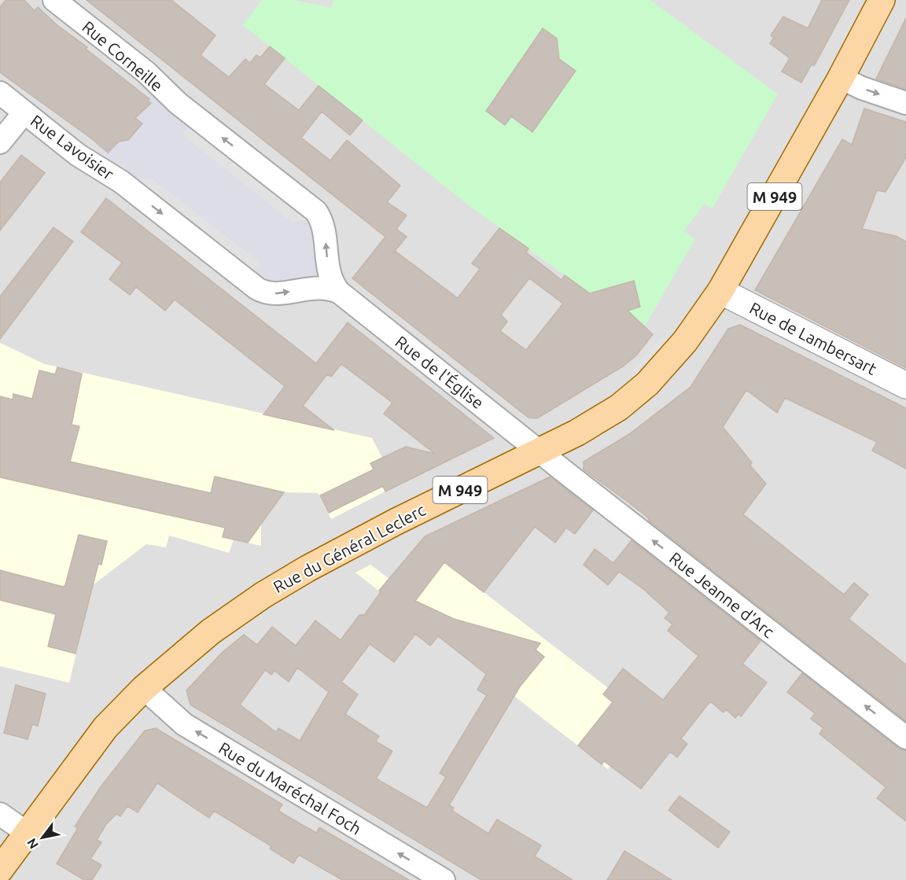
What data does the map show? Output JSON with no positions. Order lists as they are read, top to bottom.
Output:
{
  "streets": {
    "main road": ["M 949", "Rue du Général Leclerc"],
    "street": [
      "Rue Corneille",
      "Rue Lavoisier",
      "Rue de Lambersart",
      "Rue de l'Église",
      "Rue Jeanne d'Arc",
      "Rue du Maréchal Foch"
    ]
  },
  "crossings": [
    ["Rue Corneille", "Rue Lavoisier"],
    ["Rue Corneille", "Rue de l'Église"],
    ["Rue Lavoisier", "Rue de l'Église"],
    ["Rue de Lambersart", "Rue du Général Leclerc"],
    ["Rue de l'Église", "Rue du Général Leclerc"],
    ["Rue de l'Église", "Rue Jeanne d'Arc"],
    ["Rue du Général Leclerc", "Rue Jeanne d'Arc"],
    ["Rue du Général Leclerc", "Rue du Maréchal Foch"]
  ],
  "one_way": [
    "Rue Corneille",
    "Rue Lavoisier",
    "Rue Jeanne d'Arc",
    "Rue du Maréchal Foch"
  ],
  "north": "bottom left"
}
